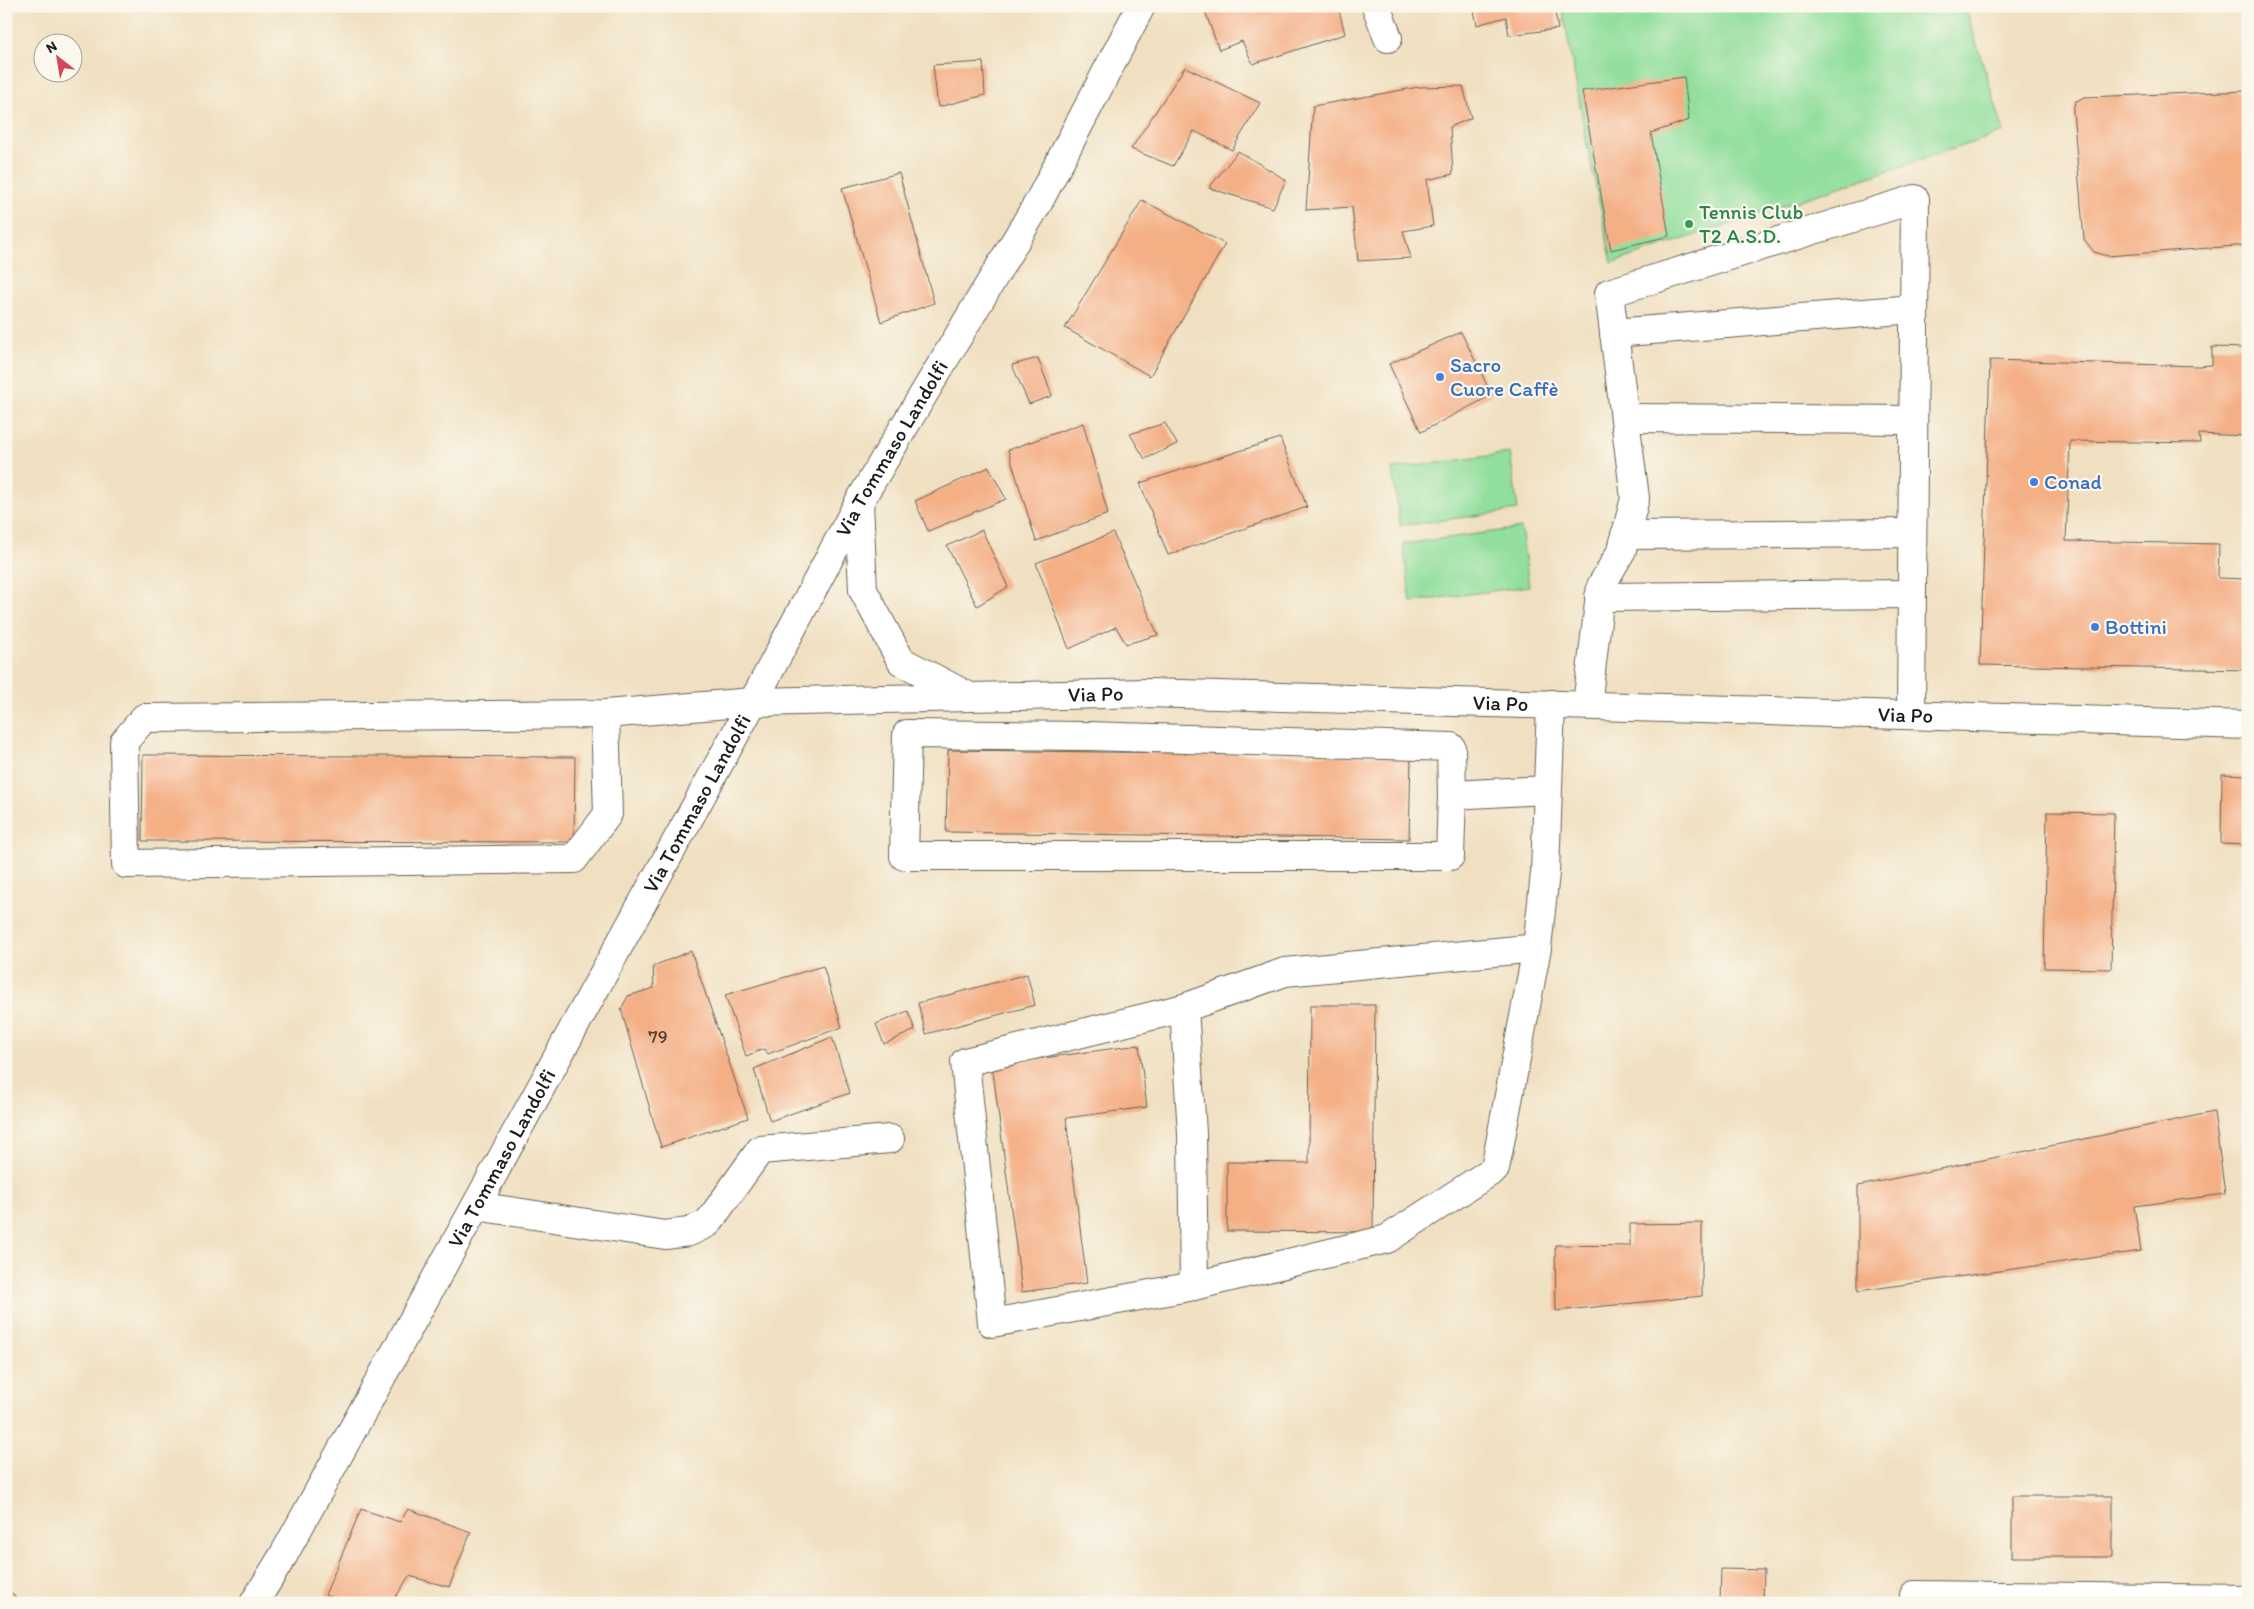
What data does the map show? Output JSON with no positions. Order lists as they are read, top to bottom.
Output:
{
  "streets": {
    "street": ["Via Tommaso Landolfi", "Via Po"]
  },
  "crossings": [
    ["Via Tommaso Landolfi", "Via Po"]
  ],
  "places": [
    "Tennis Club T2 A.S.D.",
    "Sacro Cuore Caffè",
    "Conad",
    "Bottini"
  ],
  "house_numbers": ["79"],
  "north": "top left"
}
